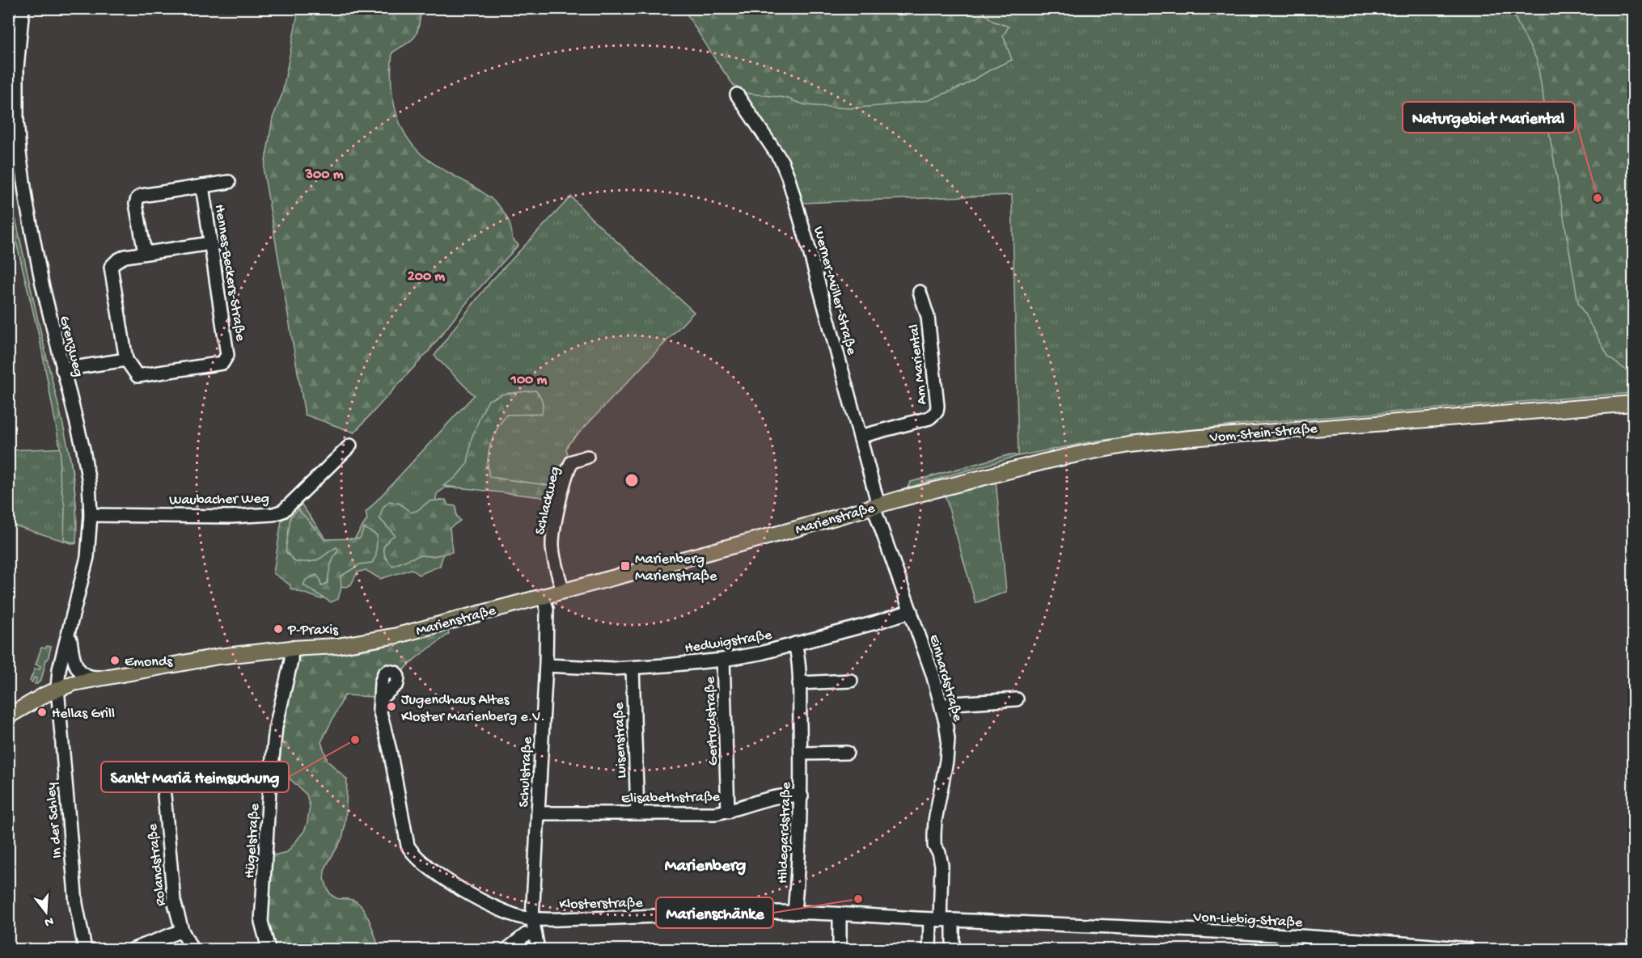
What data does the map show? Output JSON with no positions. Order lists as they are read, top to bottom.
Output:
{
  "streets": {
    "main road": ["Vom-Stein-Straße", "Marienstraße"],
    "street": [
      "Hennes-Beckers-Straße",
      "Werner-Müller-Straße",
      "Grenzweg",
      "Am Mariental",
      "Waubacher Weg",
      "Schlackweg",
      "Hedwigstraße",
      "Einhardstraße",
      "Gertrudstraße",
      "Luisenstraße",
      "Schulstraße",
      "Elisabethstraße",
      "In der Schley",
      "Hildegardstraße",
      "Hügelstraße",
      "Rolandstraße",
      "Klosterstraße",
      "Von-Liebig-Straße"
    ]
  },
  "crossings": [
    ["Werner-Müller-Straße", "Am Mariental"],
    ["Werner-Müller-Straße", "Marienstraße"],
    ["Werner-Müller-Straße", "Einhardstraße"],
    ["Grenzweg", "Waubacher Weg"],
    ["Grenzweg", "Marienstraße"],
    ["Grenzweg", "In der Schley"],
    ["Vom-Stein-Straße", "Marienstraße"],
    ["Schlackweg", "Marienstraße"],
    ["Marienstraße", "Einhardstraße"],
    ["Marienstraße", "Schulstraße"],
    ["Marienstraße", "In der Schley"],
    ["Marienstraße", "Hügelstraße"],
    ["Hedwigstraße", "Einhardstraße"],
    ["Hedwigstraße", "Gertrudstraße"],
    ["Hedwigstraße", "Luisenstraße"],
    ["Hedwigstraße", "Schulstraße"],
    ["Hedwigstraße", "Hildegardstraße"],
    ["Einhardstraße", "Klosterstraße"],
    ["Gertrudstraße", "Elisabethstraße"],
    ["Luisenstraße", "Elisabethstraße"],
    ["Schulstraße", "Elisabethstraße"],
    ["Schulstraße", "Klosterstraße"],
    ["Elisabethstraße", "Hildegardstraße"],
    ["Hildegardstraße", "Klosterstraße"],
    ["Klosterstraße", "Von-Liebig-Straße"]
  ],
  "districts": ["Marienberg"],
  "places": {
    "other": [
      "Naturgebiet Mariental",
      "P-Praxis",
      "Emonds",
      "Jugendhaus Altes Kloster Marienberg e.V.",
      "Hellas Grill",
      "Sankt Mariä Heimsuchung",
      "Marienschänke"
    ],
    "transit": ["Marienberg Marienstraße"]
  },
  "north": "bottom",
  "rings": ["300 m", "200 m", "100 m"]
}
